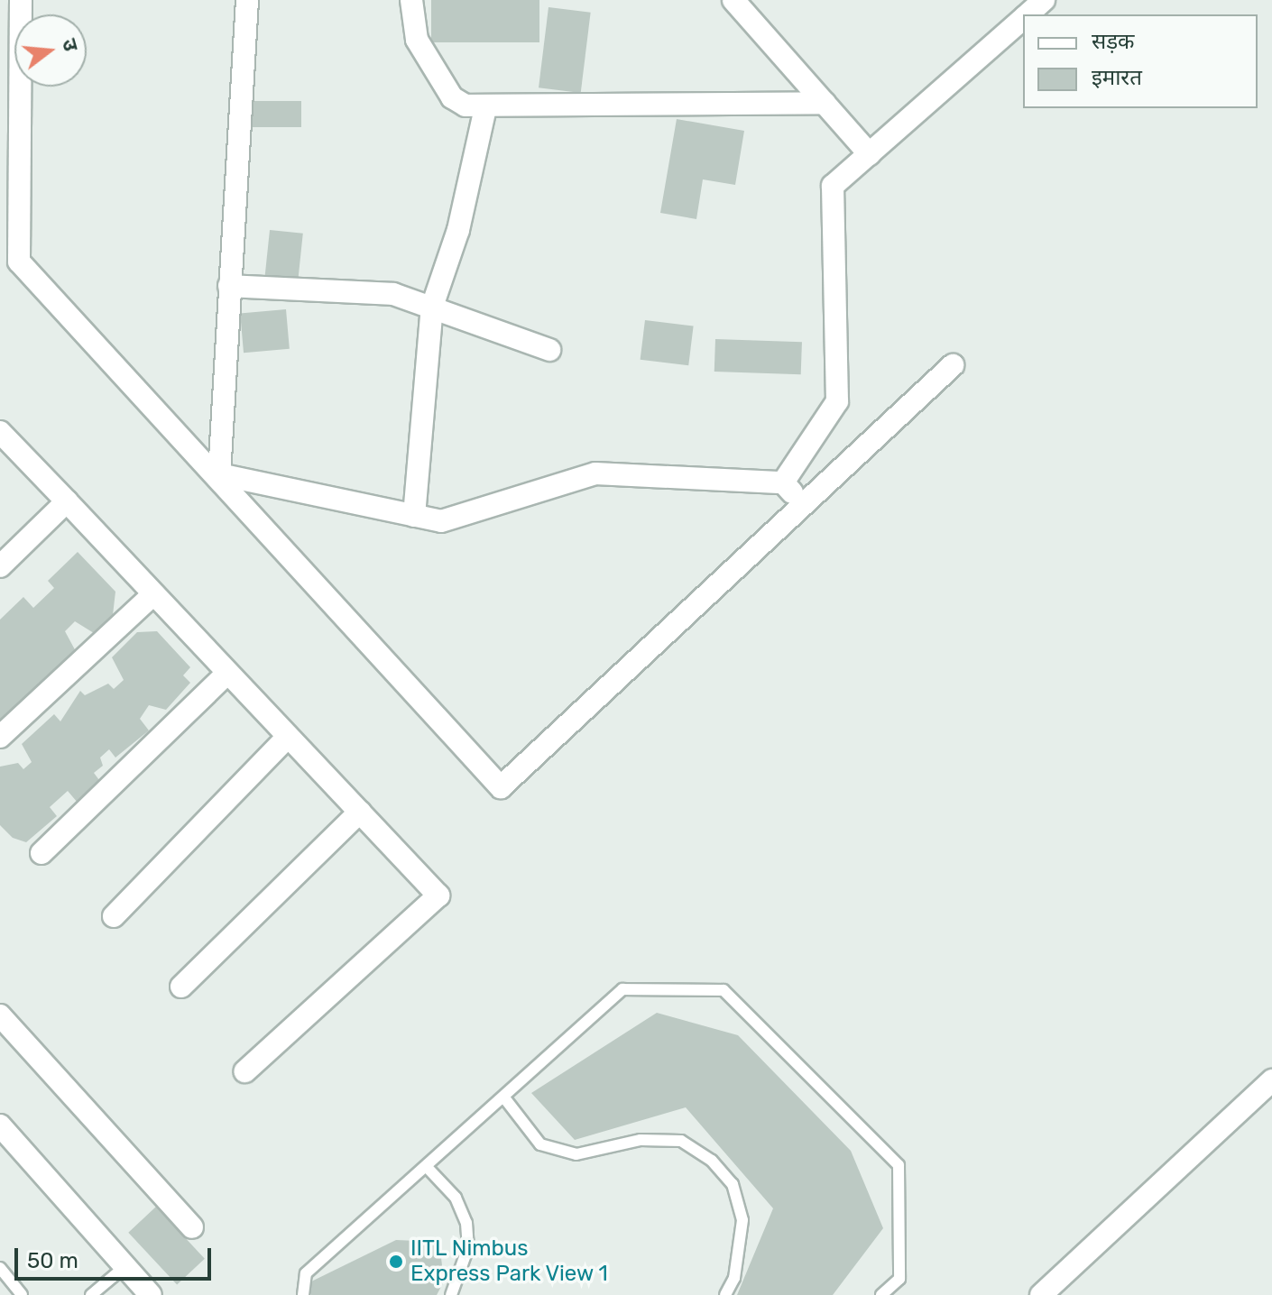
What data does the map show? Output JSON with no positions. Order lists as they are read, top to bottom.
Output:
{
  "places": ["IITL Nimbus Express Park View 1"],
  "legend": ["सड़क", "इमारत"],
  "scale_bar": "50 m",
  "north": "right"
}
